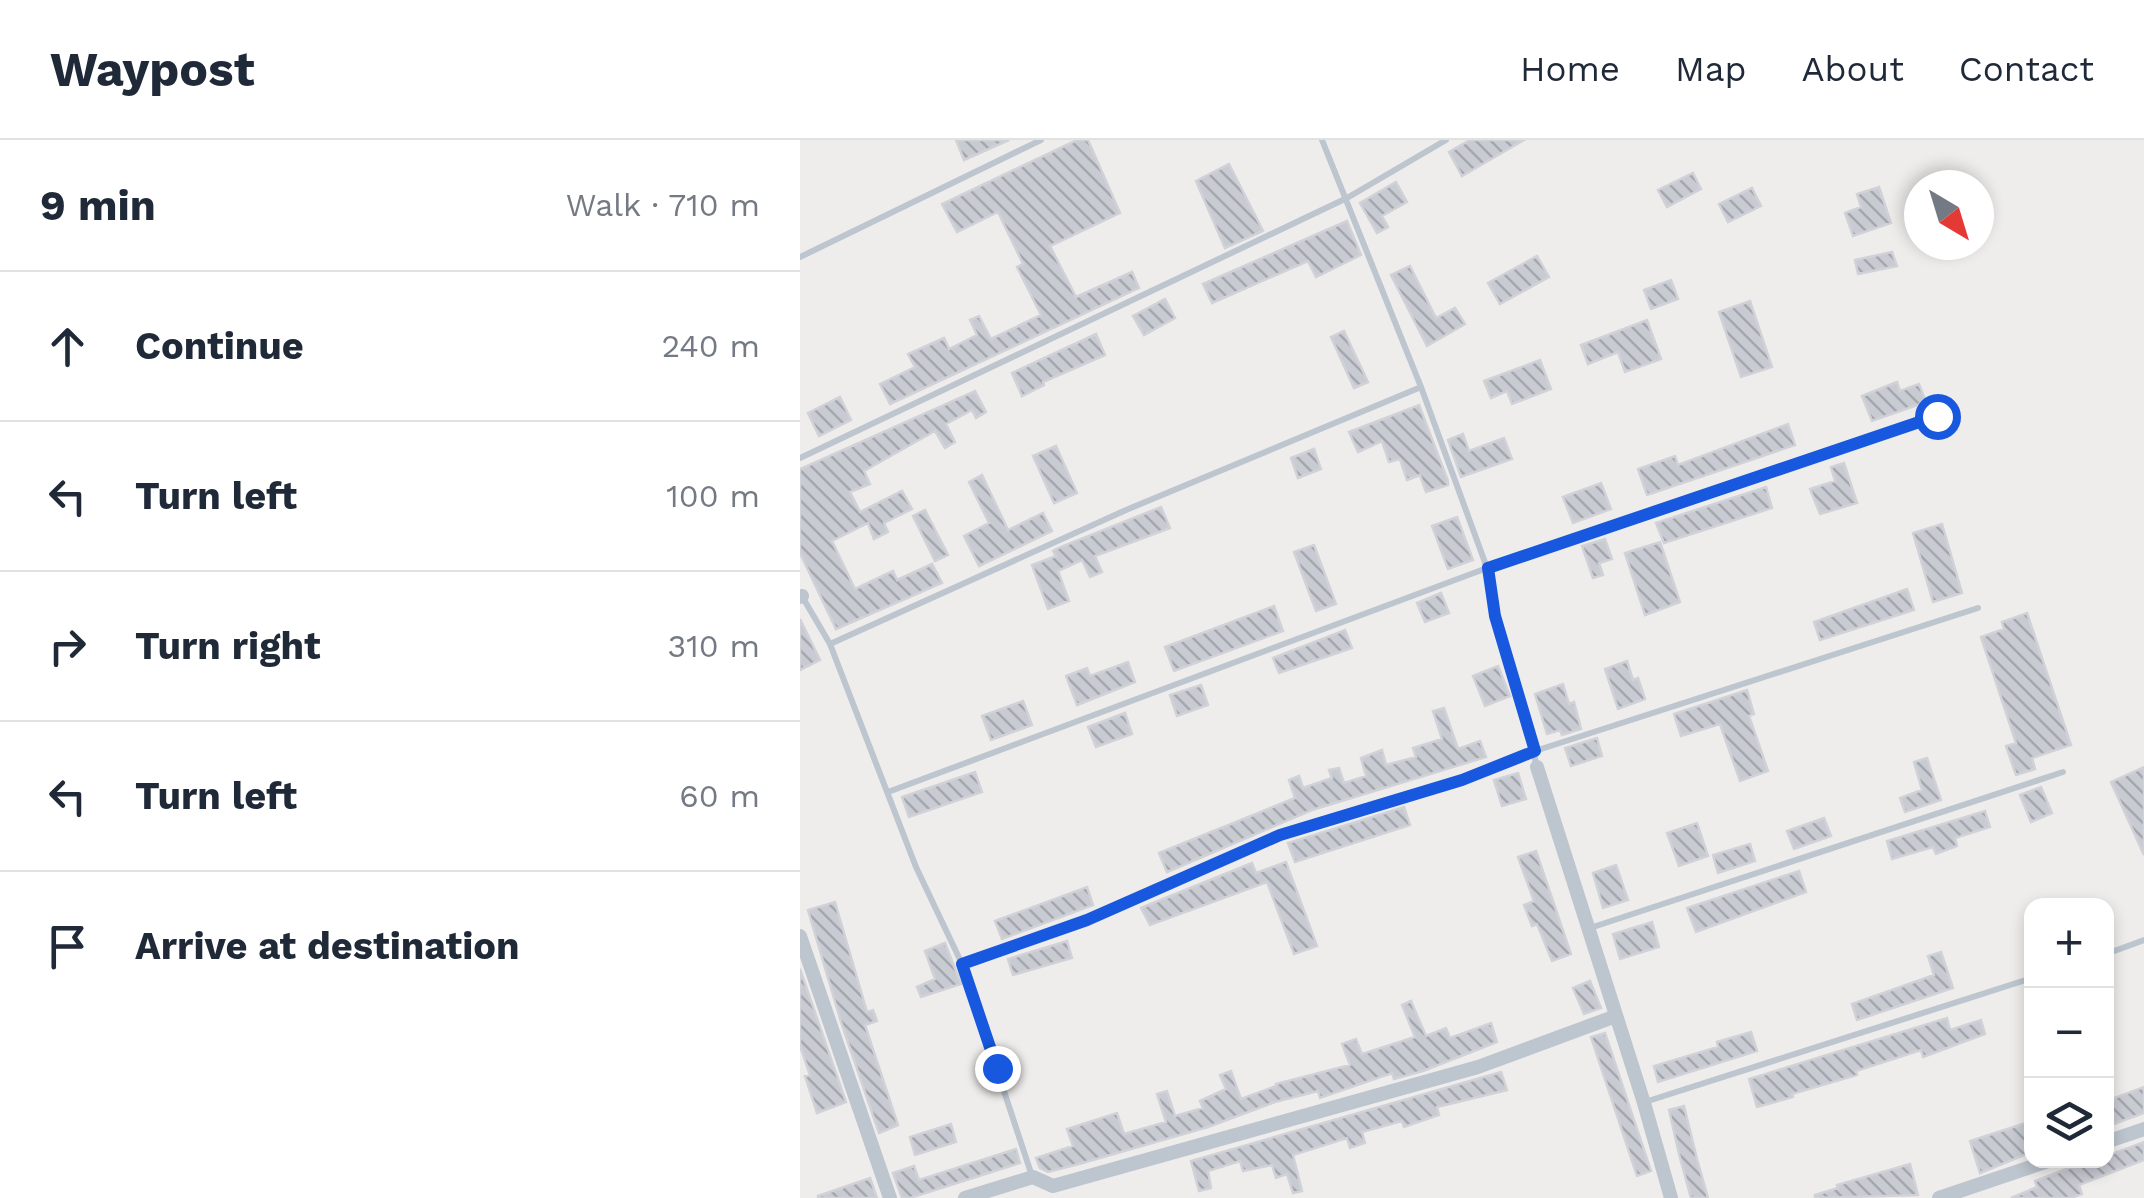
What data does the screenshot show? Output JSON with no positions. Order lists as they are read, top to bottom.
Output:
{
  "north": "bottom right",
  "page": {
    "header": "Waypost",
    "nav": [
      "Home",
      "Map",
      "About",
      "Contact"
    ],
    "heading": ["9 min", "Walk · 710 m"],
    "list": [
      ["Continue", "240 m"],
      ["Turn left", "100 m"],
      ["Turn right", "310 m"],
      ["Turn left", "60 m"],
      "Arrive at destination"
    ],
    "map_buttons": ["+", "−"]
  }
}
